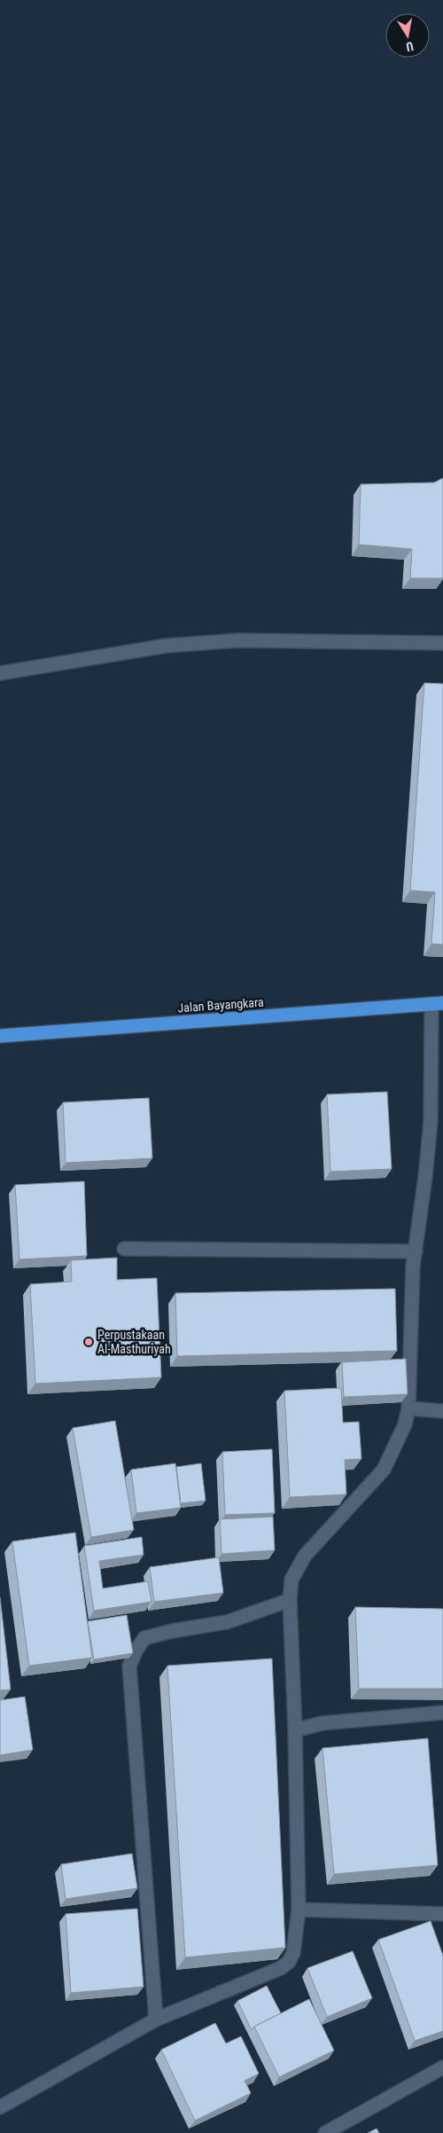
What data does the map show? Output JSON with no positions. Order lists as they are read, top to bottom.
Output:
{
  "streets": {
    "highway": ["Jalan Bayangkara"]
  },
  "places": ["Perpustakaan Al-Masthuriyah"],
  "north": "bottom"
}
